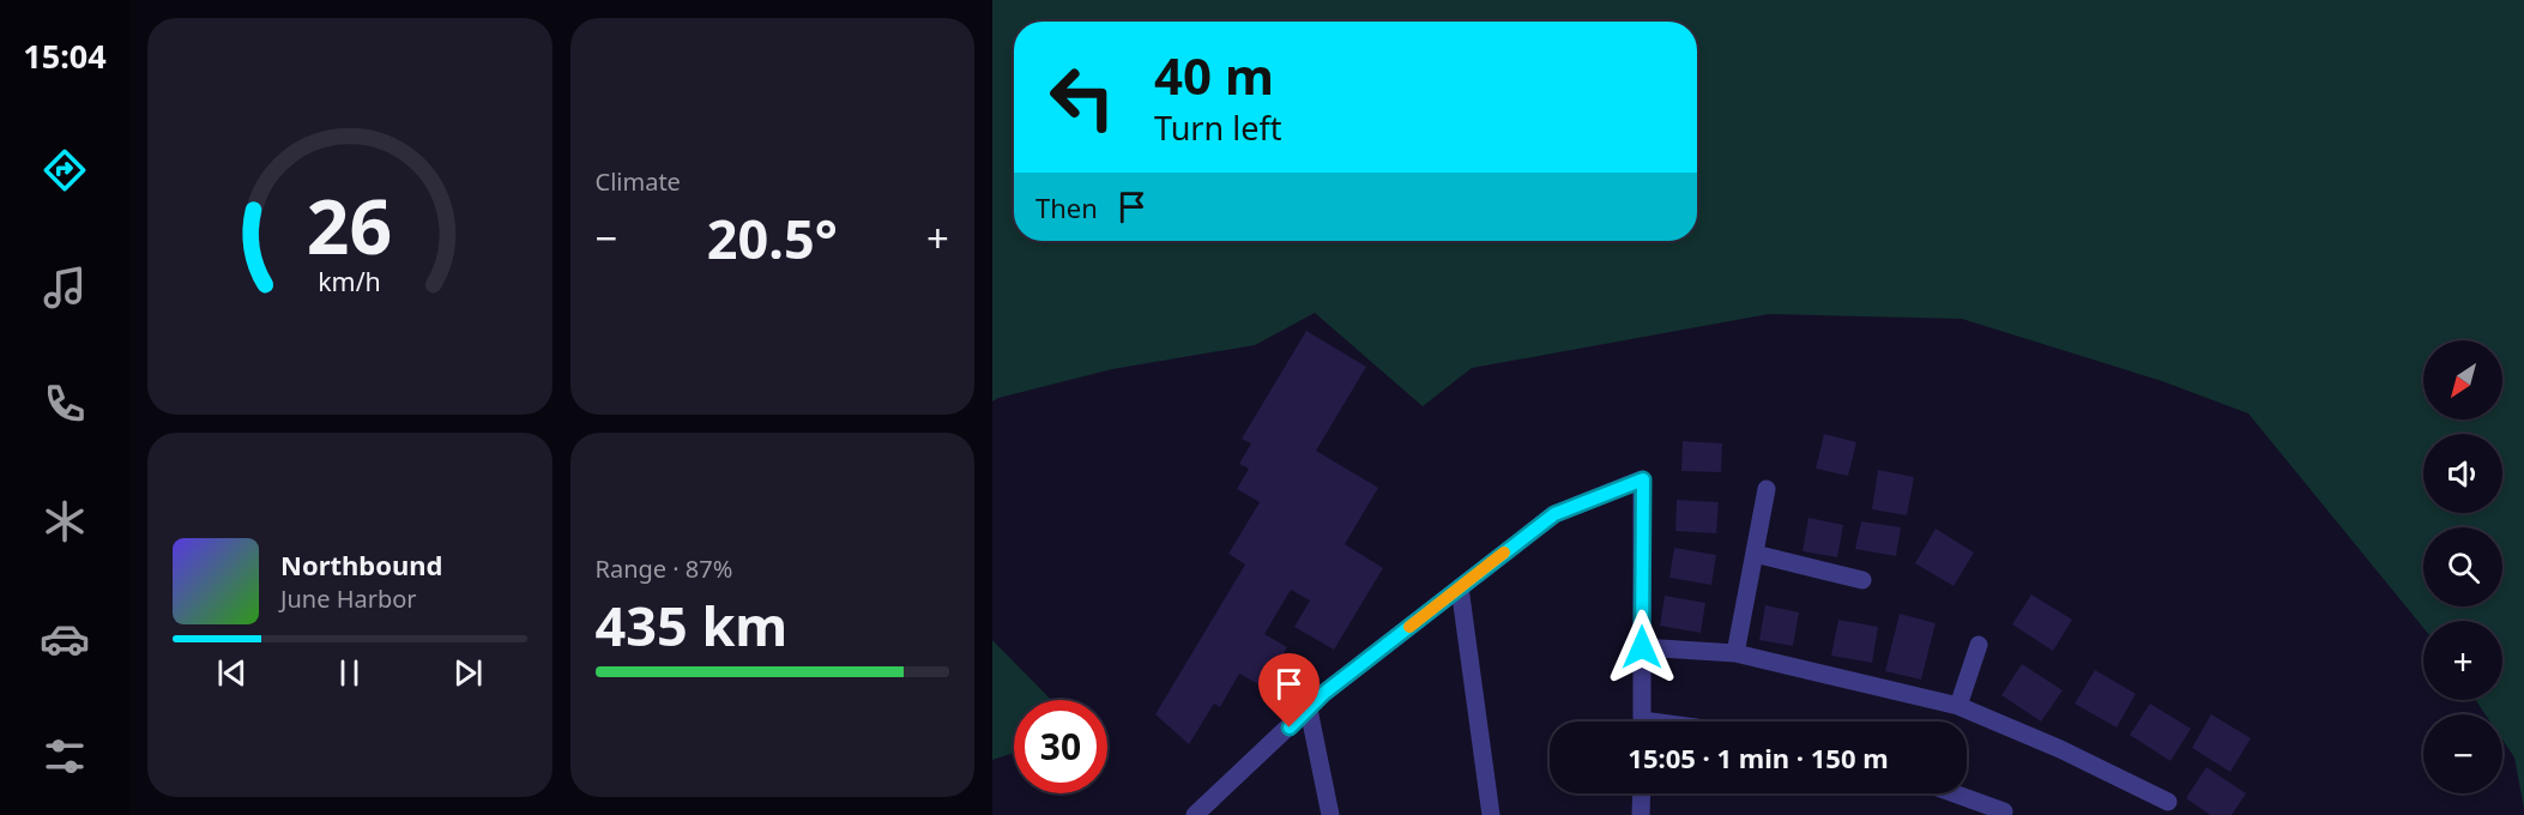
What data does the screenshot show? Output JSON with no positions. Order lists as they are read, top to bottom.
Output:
{
  "north": "bottom left",
  "page": {
    "tabs": "15:04",
    "tile": [
      "Climate",
      ["Range · 87%", "435 km"]
    ],
    "turn": ["40 m", "Turn left"],
    "then": "Then",
    "heat": ["−", "20.5°", "+"],
    "map_buttons": ["+", "−"],
    "song": ["Northbound", "June Harbor"],
    "limit": "30",
    "trip": "15:05 · 1 min · 150 m",
    "gauge": ["26", "km/h"]
  }
}
